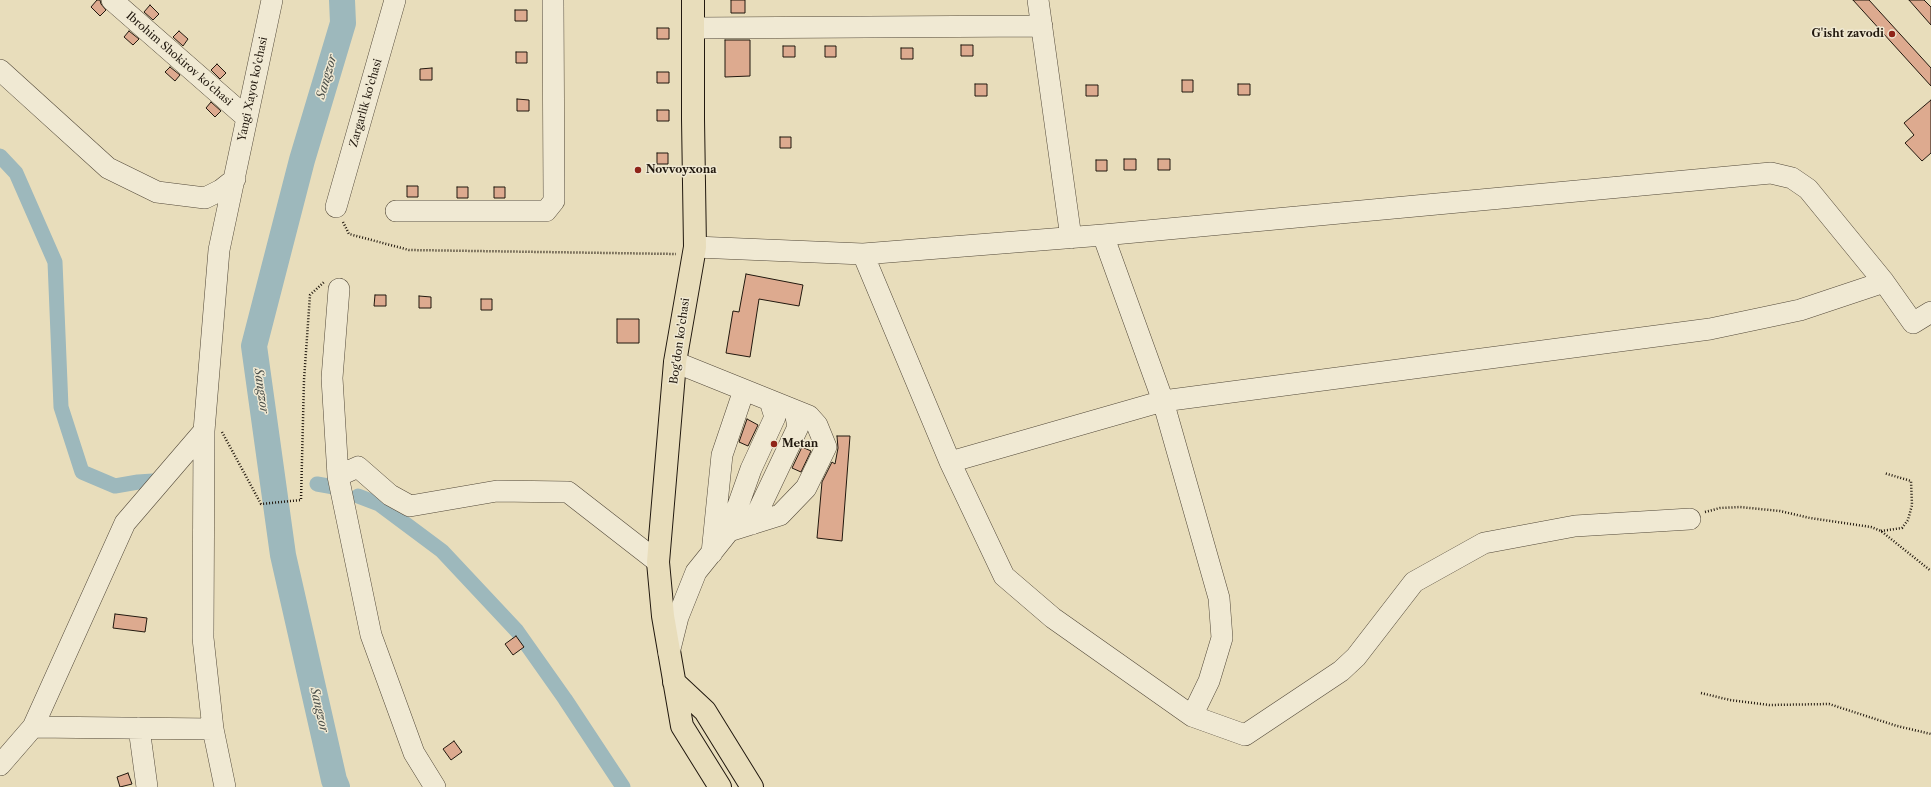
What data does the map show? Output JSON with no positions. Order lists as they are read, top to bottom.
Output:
{
  "streets": {
    "main road": ["Bog'don ko'chasi"],
    "street": ["Ibrohim Shokirov ko'chasi", "Yangi Xayot ko'chasi", "Zargarlik ko'chasi"]
  },
  "crossings": [
    ["Ibrohim Shokirov ko'chasi", "Yangi Xayot ko'chasi"]
  ],
  "water": ["Sangzor"],
  "places": ["G'isht zavodi", "Novvoyxona", "Metan"]
}
